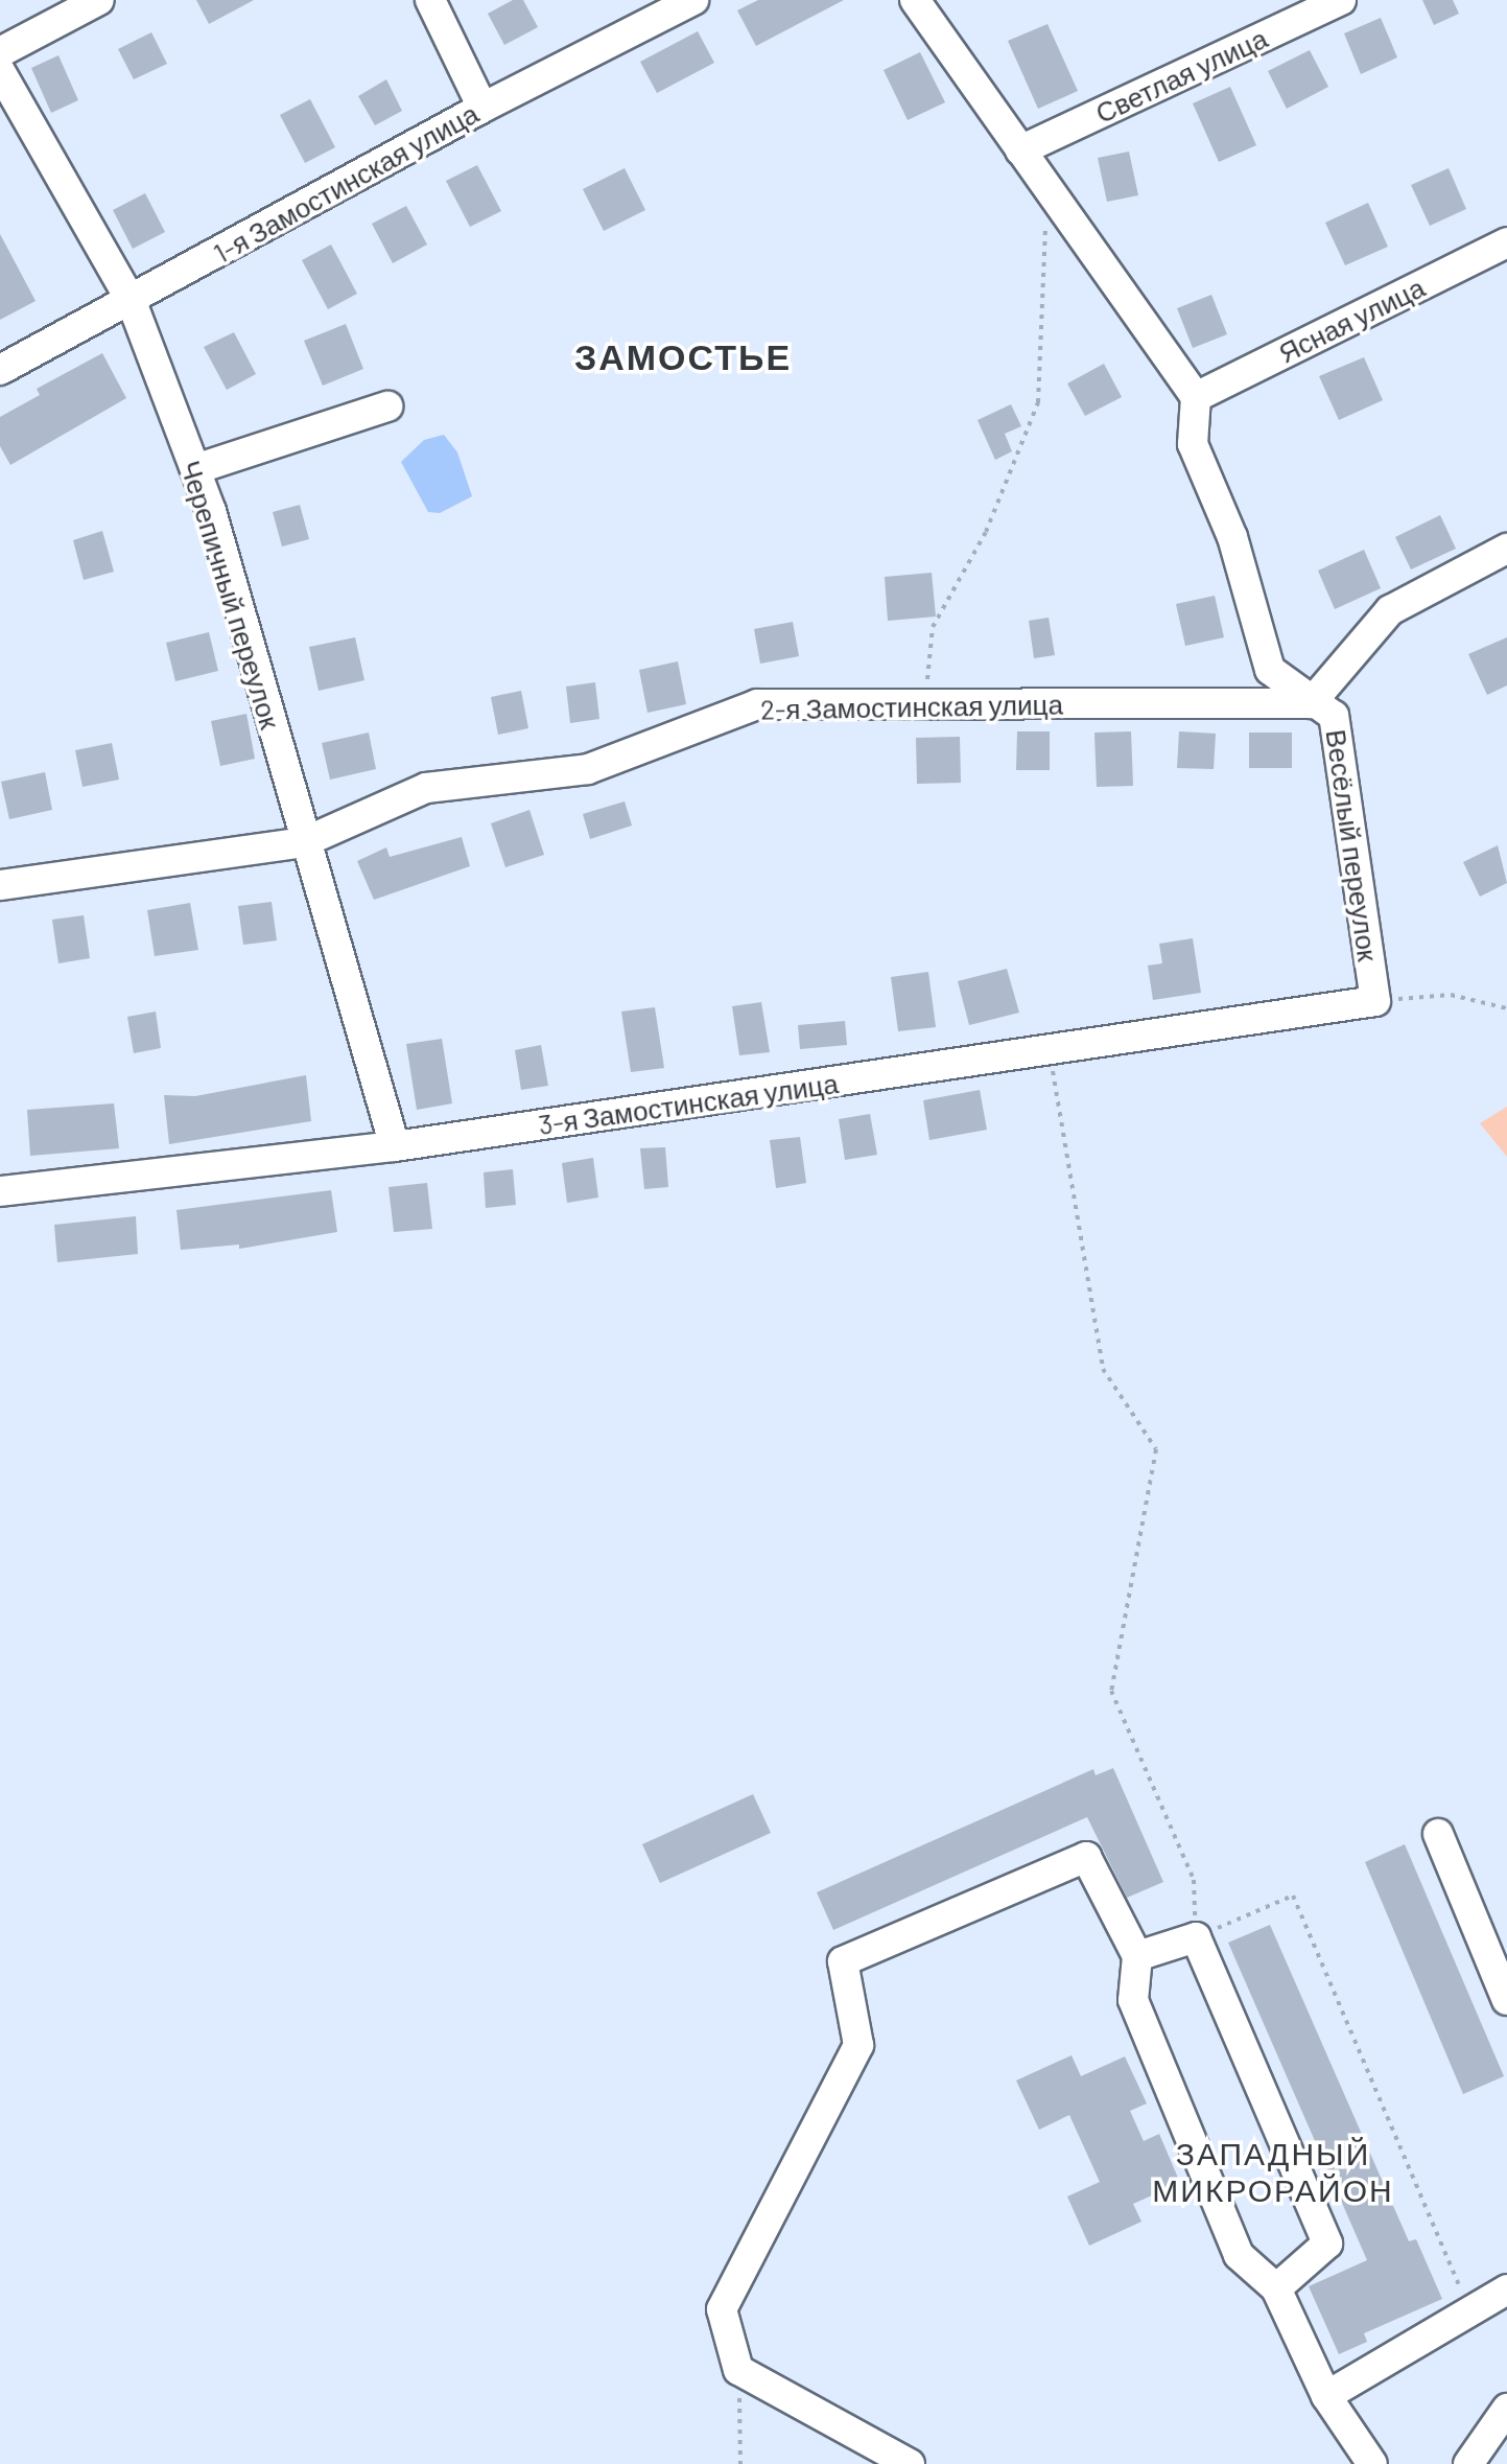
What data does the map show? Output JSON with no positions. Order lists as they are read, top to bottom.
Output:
{
  "streets": {
    "street": [
      "Светлая улица",
      "1-я Замостинская улица",
      "Ясная улица",
      "Черепичный переулок",
      "2-я Замостинская улица",
      "Весёлый переулок",
      "3-я Замостинская улица"
    ]
  },
  "crossings": [
    ["1-я Замостинская улица", "Черепичный переулок"],
    ["Черепичный переулок", "2-я Замостинская улица"],
    ["Черепичный переулок", "3-я Замостинская улица"],
    ["2-я Замостинская улица", "Весёлый переулок"],
    ["Весёлый переулок", "3-я Замостинская улица"]
  ],
  "districts": ["ЗАМОСТЬЕ", "ЗАПАДНЫЙ МИКРОРАЙОН"]
}
